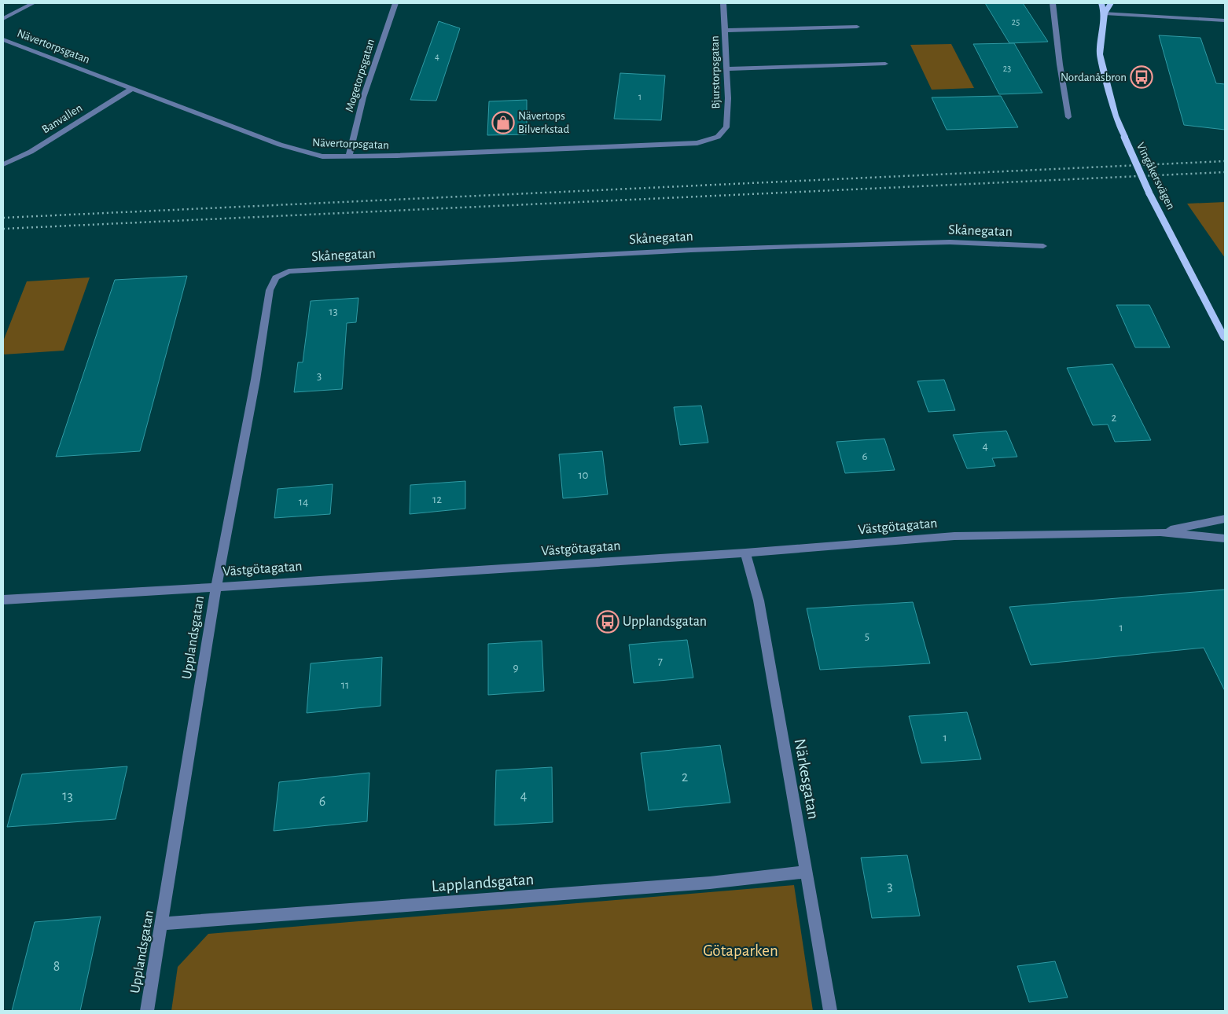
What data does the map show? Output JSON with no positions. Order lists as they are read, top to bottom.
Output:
{
  "streets": {
    "main road": ["Vingåkersvägen"],
    "street": [
      "Nävertorpsgatan",
      "Bjurstorpsgatan",
      "Mogetorpsgatan",
      "Banvallen",
      "Skånegatan",
      "Västgötagatan",
      "Upplandsgatan",
      "Närkesgatan",
      "Lapplandsgatan"
    ]
  },
  "crossings": [
    ["Nävertorpsgatan", "Bjurstorpsgatan"],
    ["Nävertorpsgatan", "Mogetorpsgatan"],
    ["Nävertorpsgatan", "Banvallen"],
    ["Skånegatan", "Upplandsgatan"],
    ["Västgötagatan", "Upplandsgatan"],
    ["Västgötagatan", "Närkesgatan"],
    ["Upplandsgatan", "Lapplandsgatan"],
    ["Närkesgatan", "Lapplandsgatan"]
  ],
  "parks": ["Götaparken"],
  "places": {
    "bus stop": ["Nordanåsbron", "Upplandsgatan"],
    "shop": ["Nävertops Bilverkstad"]
  },
  "house_numbers": [
    "25",
    "4",
    "23",
    "1",
    "13",
    "3",
    "2",
    "4",
    "6",
    "10",
    "12",
    "14",
    "1",
    "5",
    "7",
    "9",
    "11",
    "1",
    "2",
    "13",
    "4",
    "6",
    "3",
    "8"
  ]
}
